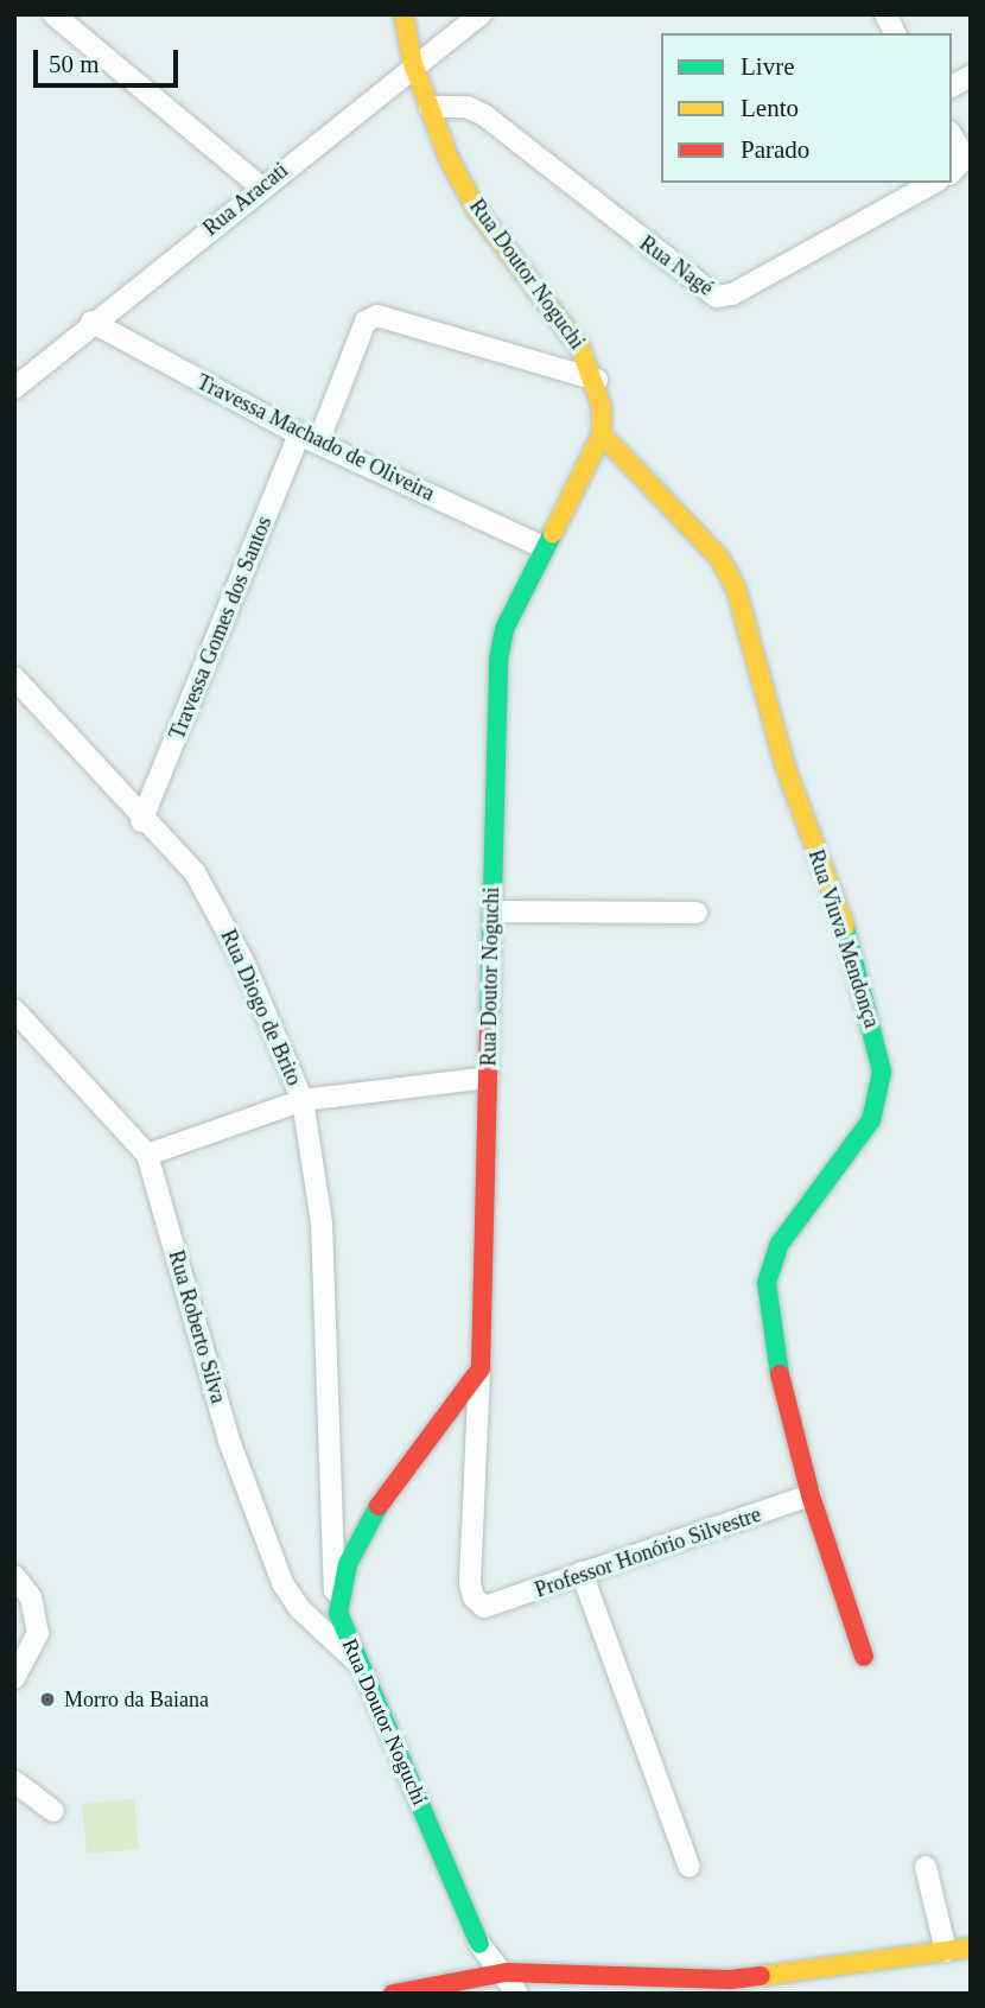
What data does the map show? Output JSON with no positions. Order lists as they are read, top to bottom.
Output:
{
  "streets": {
    "street": [
      "Rua Aracati",
      "Rua Nagé",
      "Rua Doutor Noguchi",
      "Travessa Machado de Oliveira",
      "Travessa Gomes dos Santos",
      "Rua Viuva Mendonça",
      "Rua Diogo de Brito",
      "Rua Roberto Silva",
      "Professor Honório Silvestre"
    ]
  },
  "crossings": [
    ["Rua Aracati", "Rua Doutor Noguchi"],
    ["Rua Aracati", "Travessa Machado de Oliveira"],
    ["Rua Nagé", "Rua Doutor Noguchi"],
    ["Rua Doutor Noguchi", "Travessa Machado de Oliveira"],
    ["Rua Doutor Noguchi", "Travessa Gomes dos Santos"],
    ["Rua Doutor Noguchi", "Rua Viuva Mendonça"],
    ["Rua Doutor Noguchi", "Rua Diogo de Brito"],
    ["Rua Doutor Noguchi", "Rua Roberto Silva"],
    ["Rua Doutor Noguchi", "Professor Honório Silvestre"],
    ["Travessa Machado de Oliveira", "Travessa Gomes dos Santos"],
    ["Travessa Gomes dos Santos", "Rua Diogo de Brito"],
    ["Rua Viuva Mendonça", "Professor Honório Silvestre"]
  ],
  "places": ["Morro da Baiana"],
  "legend": ["Livre", "Lento", "Parado"],
  "scale_bar": "50 m"
}
